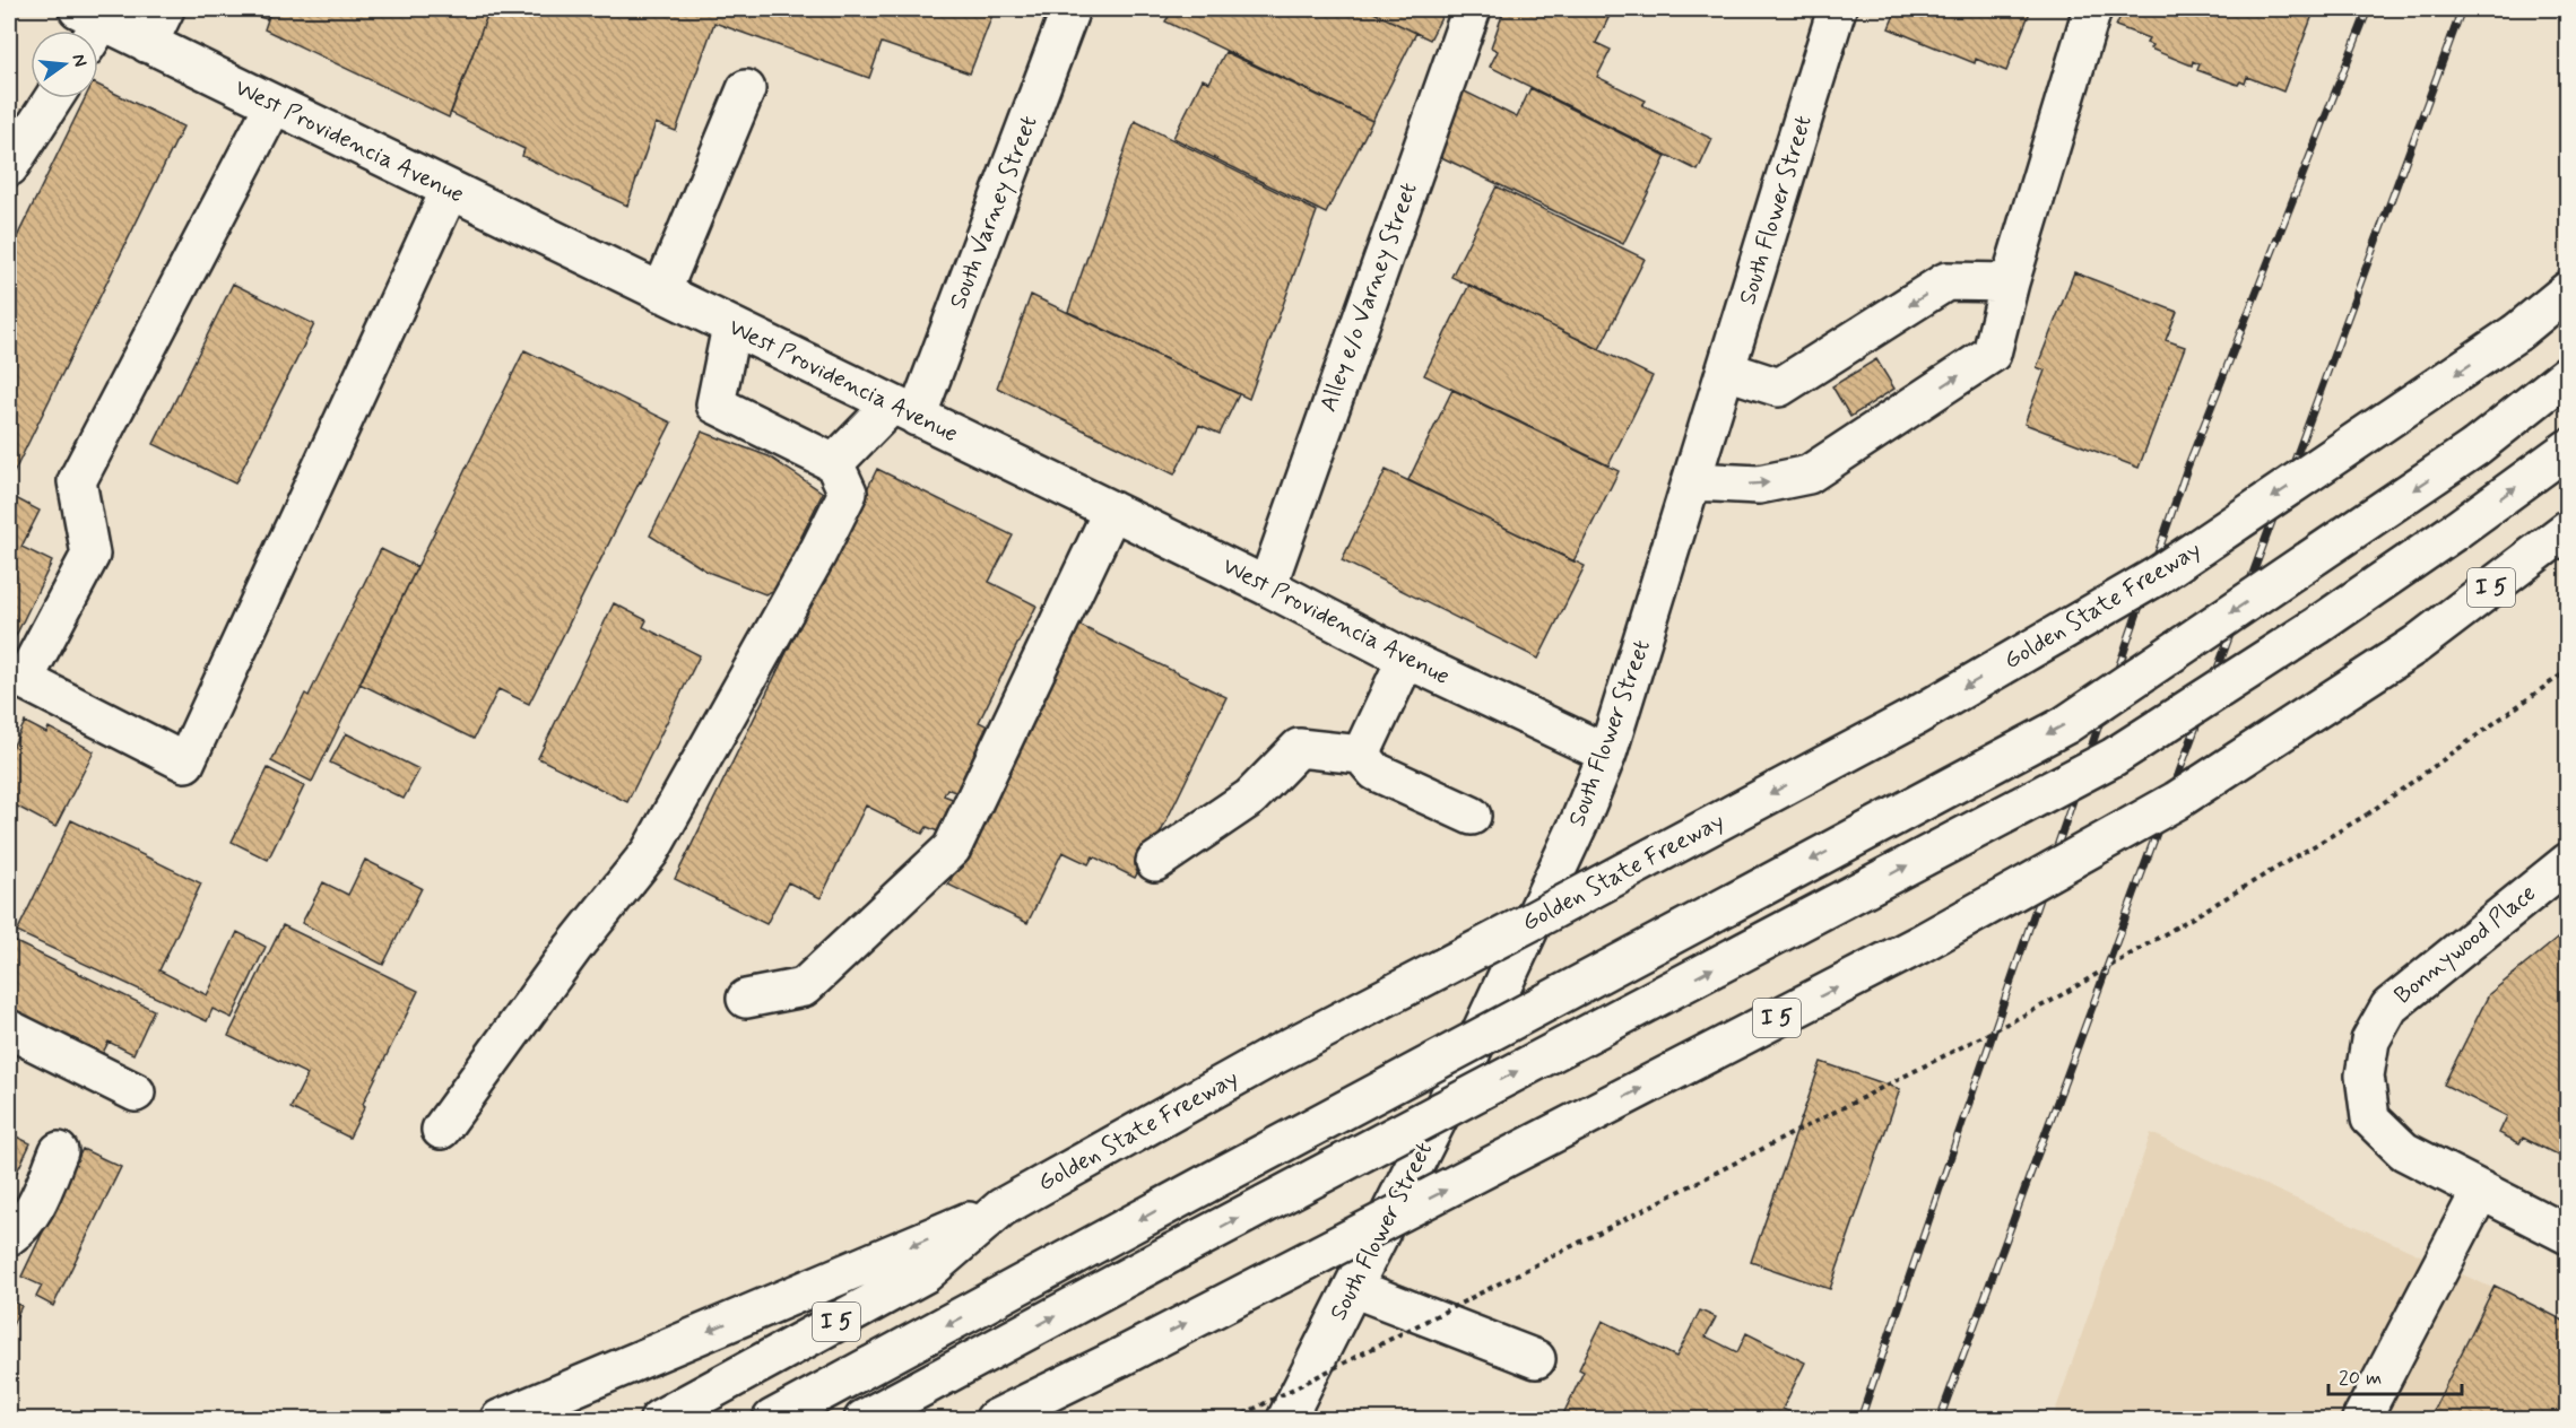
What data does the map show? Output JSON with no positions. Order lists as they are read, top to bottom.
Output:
{
  "streets": {
    "main road": [
      "West Providencia Avenue",
      "South Flower Street",
      "South Varney Street",
      "Alley e/o Varney Street",
      "I 5",
      "Golden State Freeway",
      "Bonnywood Place"
    ]
  },
  "crossings": [
    ["West Providencia Avenue", "South Flower Street"],
    ["West Providencia Avenue", "South Varney Street"],
    ["West Providencia Avenue", "Alley e/o Varney Street"]
  ],
  "scale_bar": "20 m",
  "north": "right"
}
